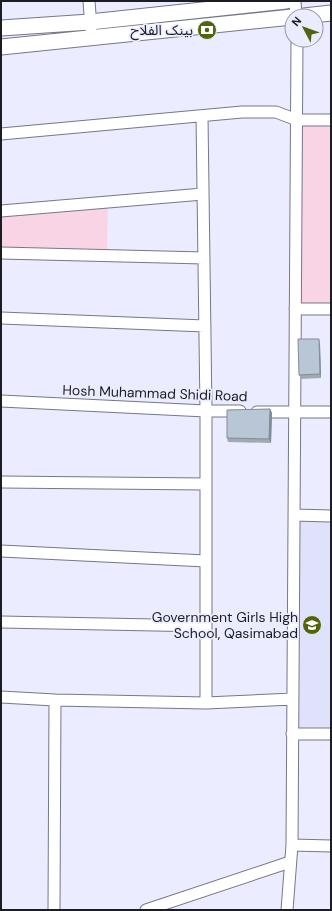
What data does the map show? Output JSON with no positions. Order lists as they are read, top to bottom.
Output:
{
  "streets": {
    "street": ["Hosh Muhammad Shidi Road"]
  },
  "places": {
    "bank": ["بینک الفلاح"],
    "school or university": ["Government Girls High School, Qasimabad"]
  },
  "north": "top left"
}
